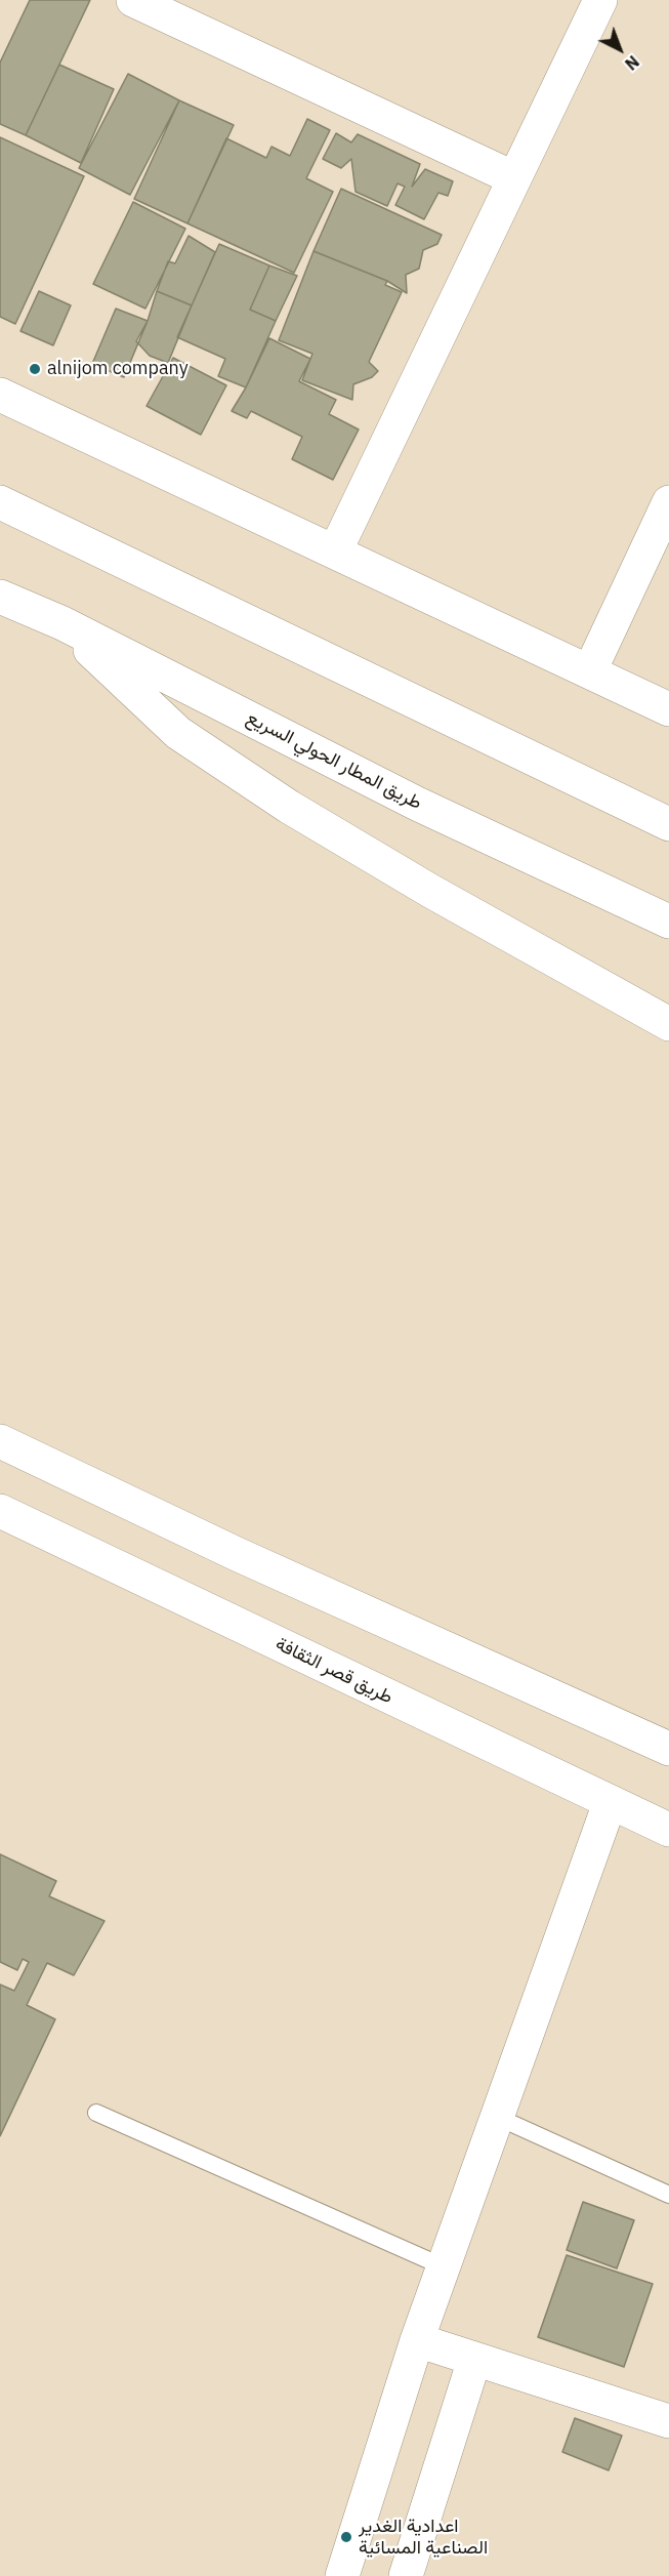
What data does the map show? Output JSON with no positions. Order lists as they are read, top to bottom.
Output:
{
  "streets": {
    "main road": ["طريق المطار الحولي السريع", "طريق قصر الثقافة"]
  },
  "places": ["alnijom company", "اعدادية الغدير الصناعية المسائية"],
  "north": "bottom right"
}
